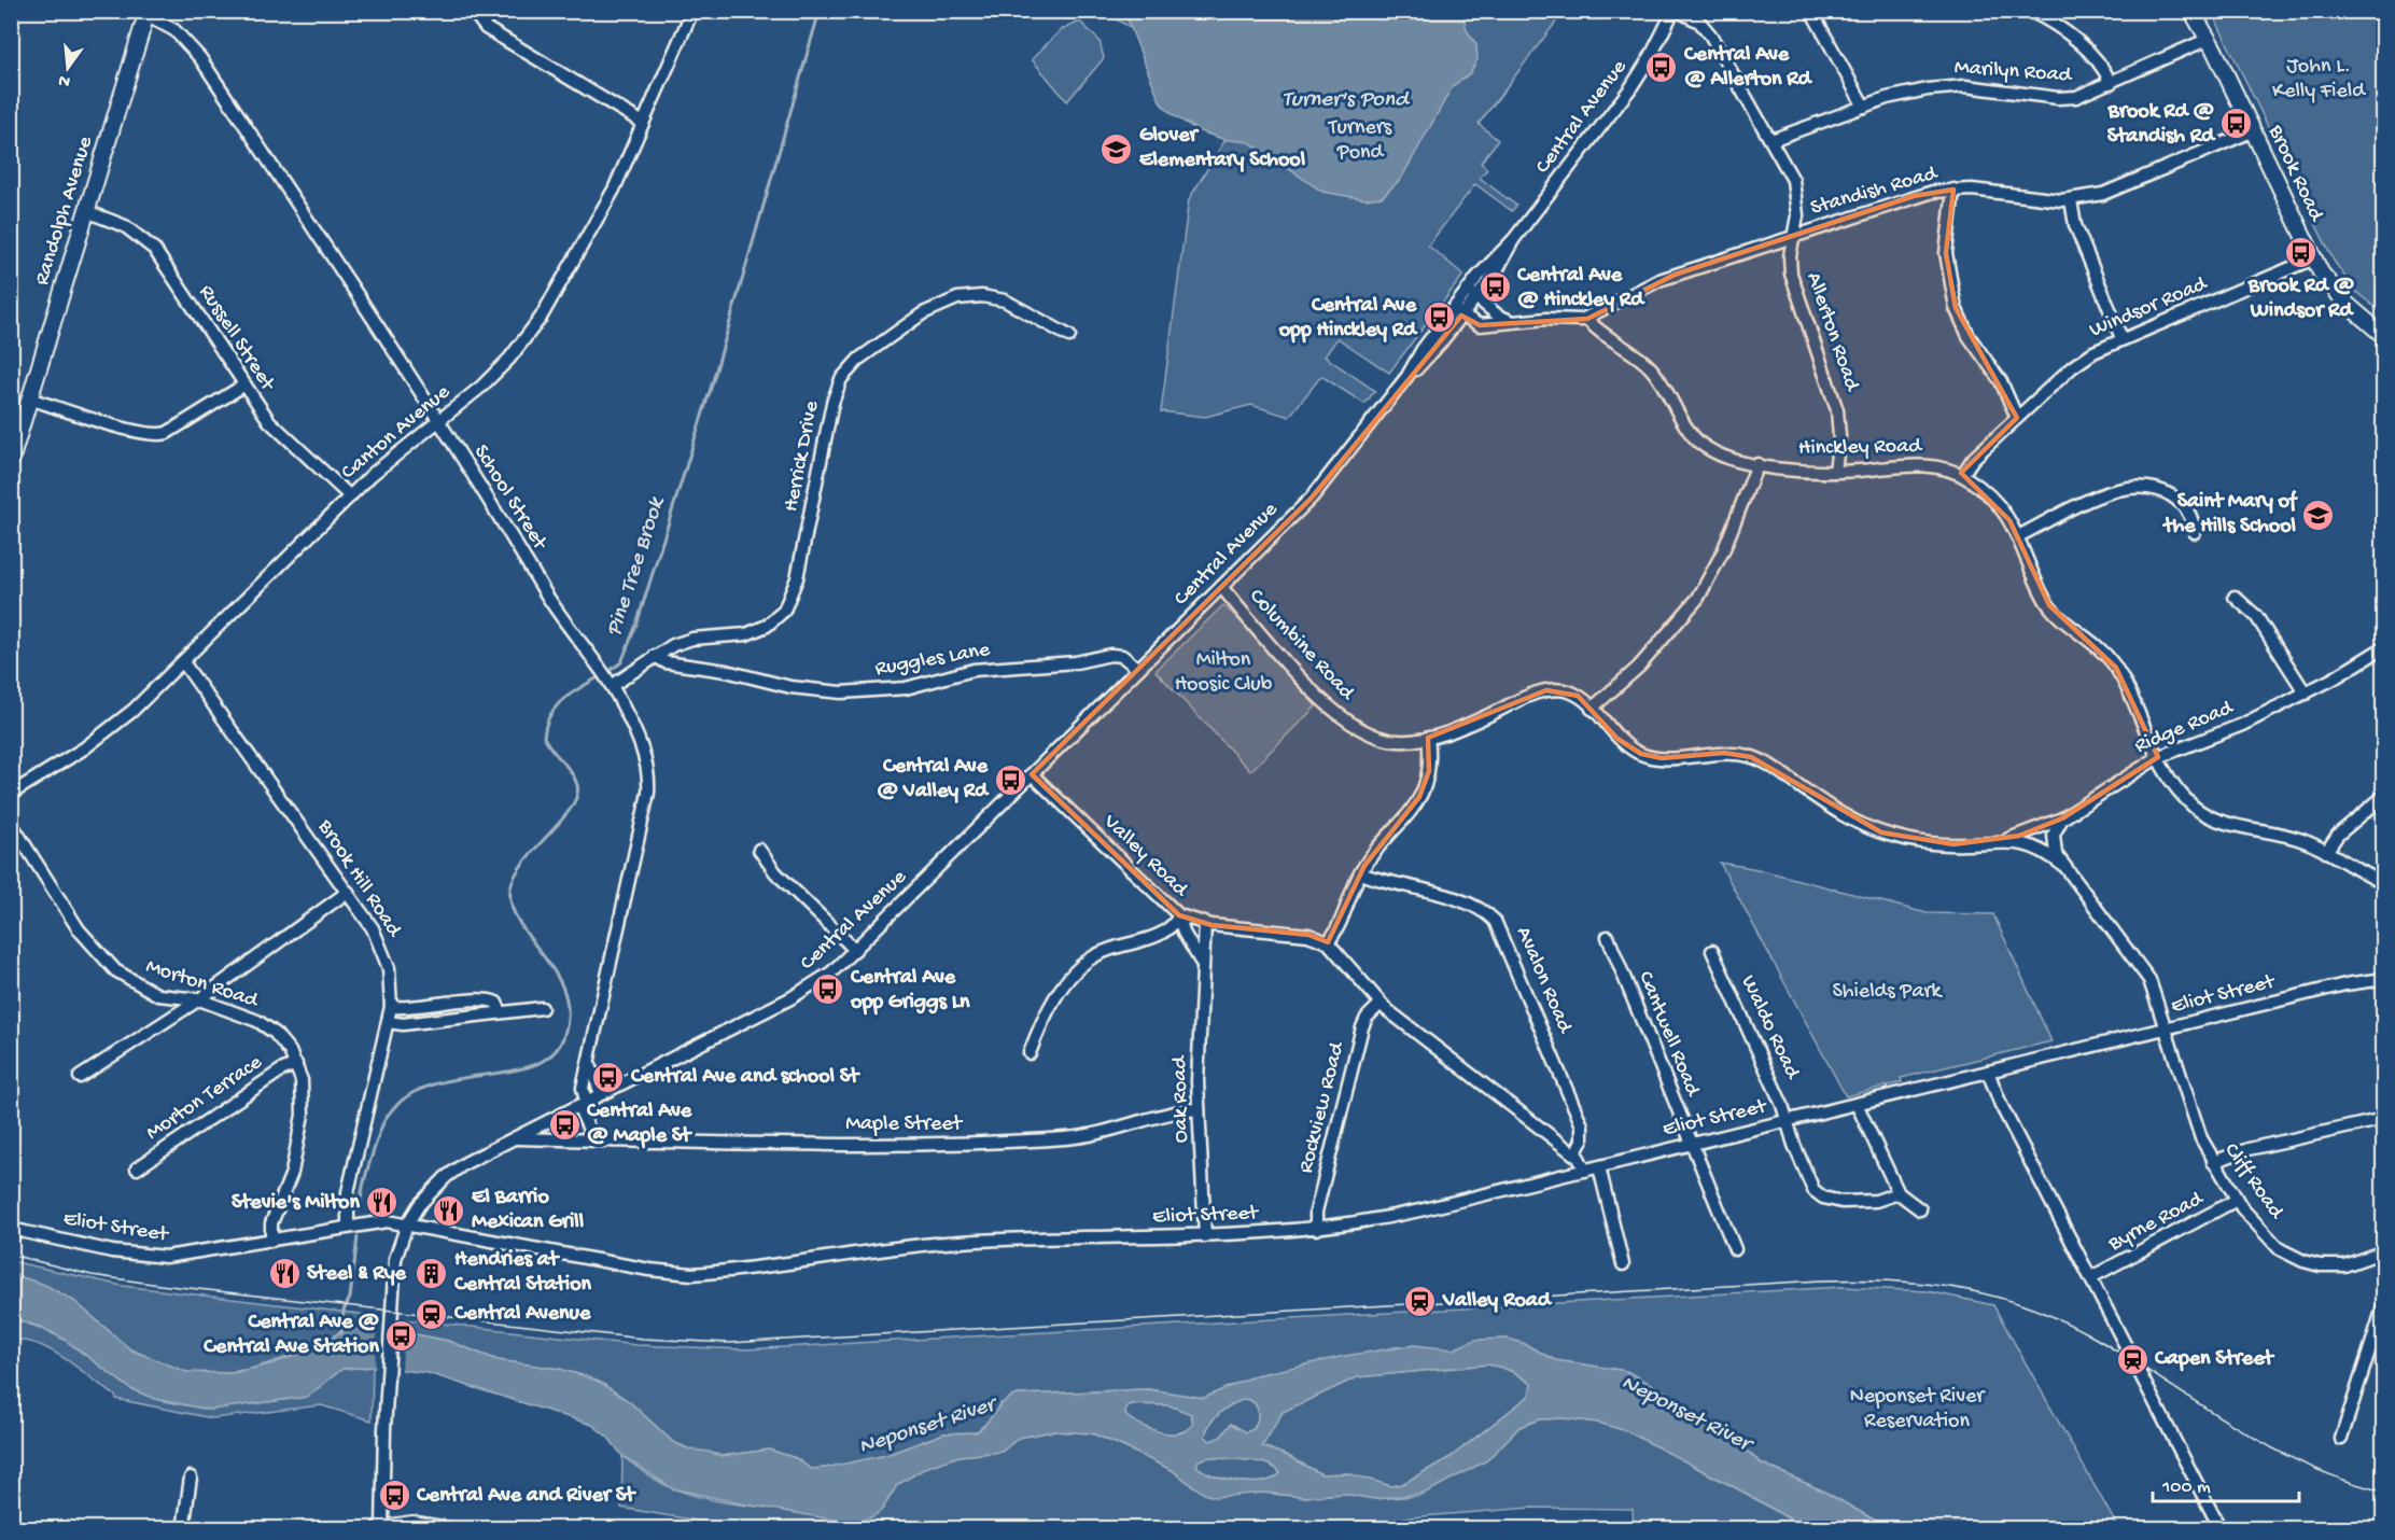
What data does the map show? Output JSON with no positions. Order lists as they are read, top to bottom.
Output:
{
  "streets": {
    "main road": ["Brook Road", "Randolph Avenue"],
    "street": [
      "Marilyn Road",
      "Central Avenue",
      "Standish Road",
      "Windsor Road",
      "Allerton Road",
      "Russell Street",
      "Canton Avenue",
      "Hinckley Road",
      "Herrick Drive",
      "School Street",
      "Columbine Road",
      "Ruggles Lane",
      "Ridge Road",
      "Valley Road",
      "Brook Hill Road",
      "Avalon Road",
      "Morton Road",
      "Eliot Street",
      "Waldo Road",
      "Cantwell Road",
      "Morton Terrace",
      "Oak Road",
      "Rockview Road",
      "Maple Street",
      "Cliff Road",
      "Byrne Road"
    ]
  },
  "crossings": [
    ["Marilyn Road", "Brook Road"],
    ["Marilyn Road", "Allerton Road"],
    ["Central Avenue", "Allerton Road"],
    ["Central Avenue", "School Street"],
    ["Central Avenue", "Columbine Road"],
    ["Central Avenue", "Ruggles Lane"],
    ["Central Avenue", "Valley Road"],
    ["Central Avenue", "Eliot Street"],
    ["Central Avenue", "Maple Street"],
    ["Brook Road", "Standish Road"],
    ["Brook Road", "Windsor Road"],
    ["Standish Road", "Allerton Road"],
    ["Standish Road", "Hinckley Road"],
    ["Randolph Avenue", "Russell Street"],
    ["Randolph Avenue", "School Street"],
    ["Windsor Road", "Hinckley Road"],
    ["Allerton Road", "Hinckley Road"],
    ["Russell Street", "Canton Avenue"],
    ["Canton Avenue", "School Street"],
    ["Canton Avenue", "Brook Hill Road"],
    ["Hinckley Road", "Ridge Road"],
    ["Herrick Drive", "School Street"],
    ["Herrick Drive", "Ruggles Lane"],
    ["Columbine Road", "Ridge Road"],
    ["Columbine Road", "Eliot Street"],
    ["Columbine Road", "Cliff Road"],
    ["Valley Road", "Oak Road"],
    ["Brook Hill Road", "Eliot Street"],
    ["Morton Road", "Eliot Street"],
    ["Morton Road", "Morton Terrace"],
    ["Eliot Street", "Waldo Road"],
    ["Eliot Street", "Cantwell Road"],
    ["Eliot Street", "Oak Road"],
    ["Eliot Street", "Rockview Road"],
    ["Eliot Street", "Cliff Road"],
    ["Oak Road", "Maple Street"],
    ["Cliff Road", "Byrne Road"]
  ],
  "water": ["Turner's Pond", "Pine Tree Brook", "Neponset River"],
  "parks": [
    "John L. Kelly Field",
    "Turners Pond",
    "Milton Hoosic Club",
    "Shields Park",
    "Neponset River Reservation"
  ],
  "places": {
    "bus stop": [
      "Central Ave @ Allerton Rd",
      "Brook Rd @ Standish Rd",
      "Brook Rd @ Windsor Rd",
      "Central Ave @ Hinckley Rd",
      "Central Ave opp Hinckley Rd",
      "Central Ave @ Valley Rd",
      "Central Ave opp Griggs Ln",
      "Central Ave and school St",
      "Central Ave @ Maple St",
      "Central Ave @ Central Ave Station",
      "Central Ave and River St"
    ],
    "school or university": ["Glover Elementary School", "Saint Mary of the Hills School"],
    "restaurant": ["Stevie's Milton", "El Barrio Mexican Grill", "Steel & Rye"],
    "building": ["Hendries at Central Station"],
    "station": ["Valley Road", "Central Avenue", "Capen Street"]
  },
  "scale_bar": "100 m",
  "north": "bottom"
}
